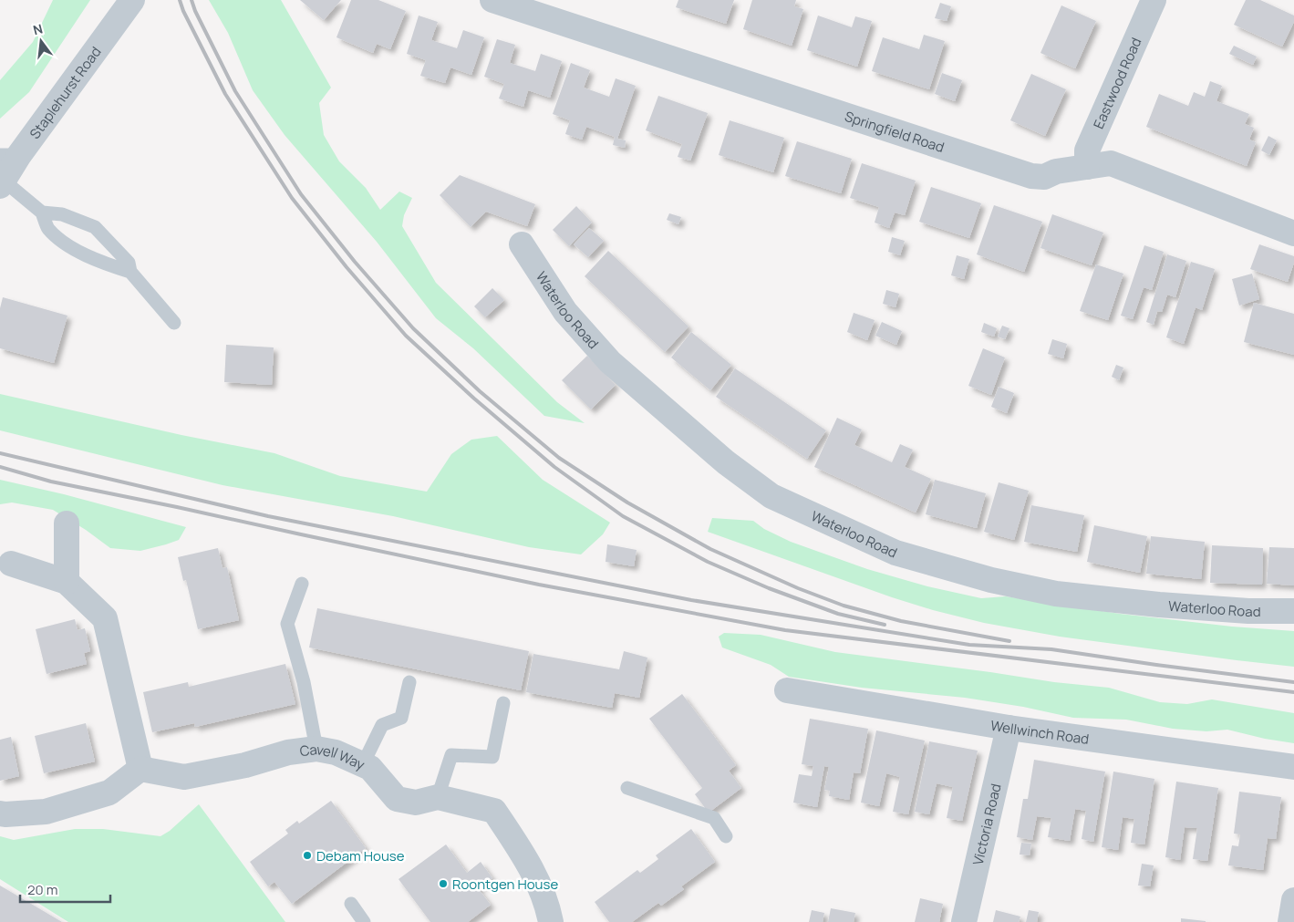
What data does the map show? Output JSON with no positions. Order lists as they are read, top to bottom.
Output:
{
  "streets": {
    "street": [
      "Eastwood Road",
      "Staplehurst Road",
      "Springfield Road",
      "Waterloo Road",
      "Wellwinch Road",
      "Cavell Way",
      "Victoria Road"
    ]
  },
  "crossings": [
    ["Eastwood Road", "Springfield Road"],
    ["Wellwinch Road", "Victoria Road"]
  ],
  "places": ["Debam House", "Roontgen House"],
  "scale_bar": "20 m",
  "north": "top"
}
